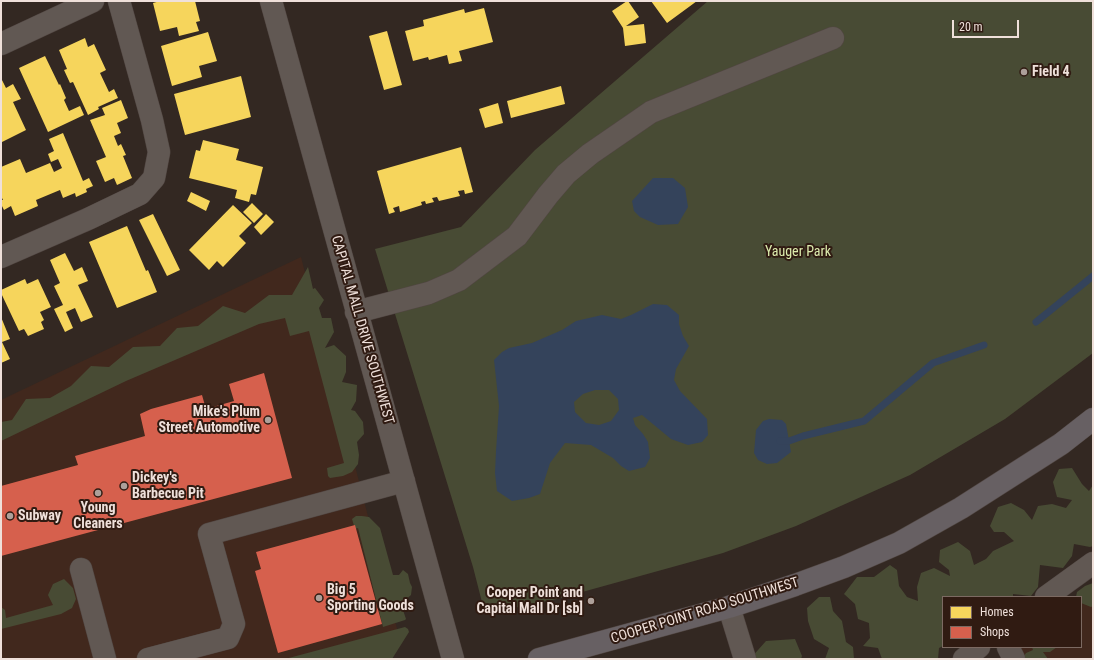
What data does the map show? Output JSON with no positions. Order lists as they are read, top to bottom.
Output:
{
  "streets": {
    "main road": ["COOPER POINT ROAD SOUTHWEST"],
    "street": ["CAPITAL MALL DRIVE SOUTHWEST"]
  },
  "parks": ["Yauger Park"],
  "places": [
    "Field 4",
    "Mike's Plum Street Automotive",
    "Dickey's Barbecue Pit",
    "Young Cleaners",
    "Subway",
    "Big 5 Sporting Goods",
    "Cooper Point and Capital Mall Dr [sb]"
  ],
  "legend": ["Homes", "Shops"],
  "scale_bar": "20 m"
}
